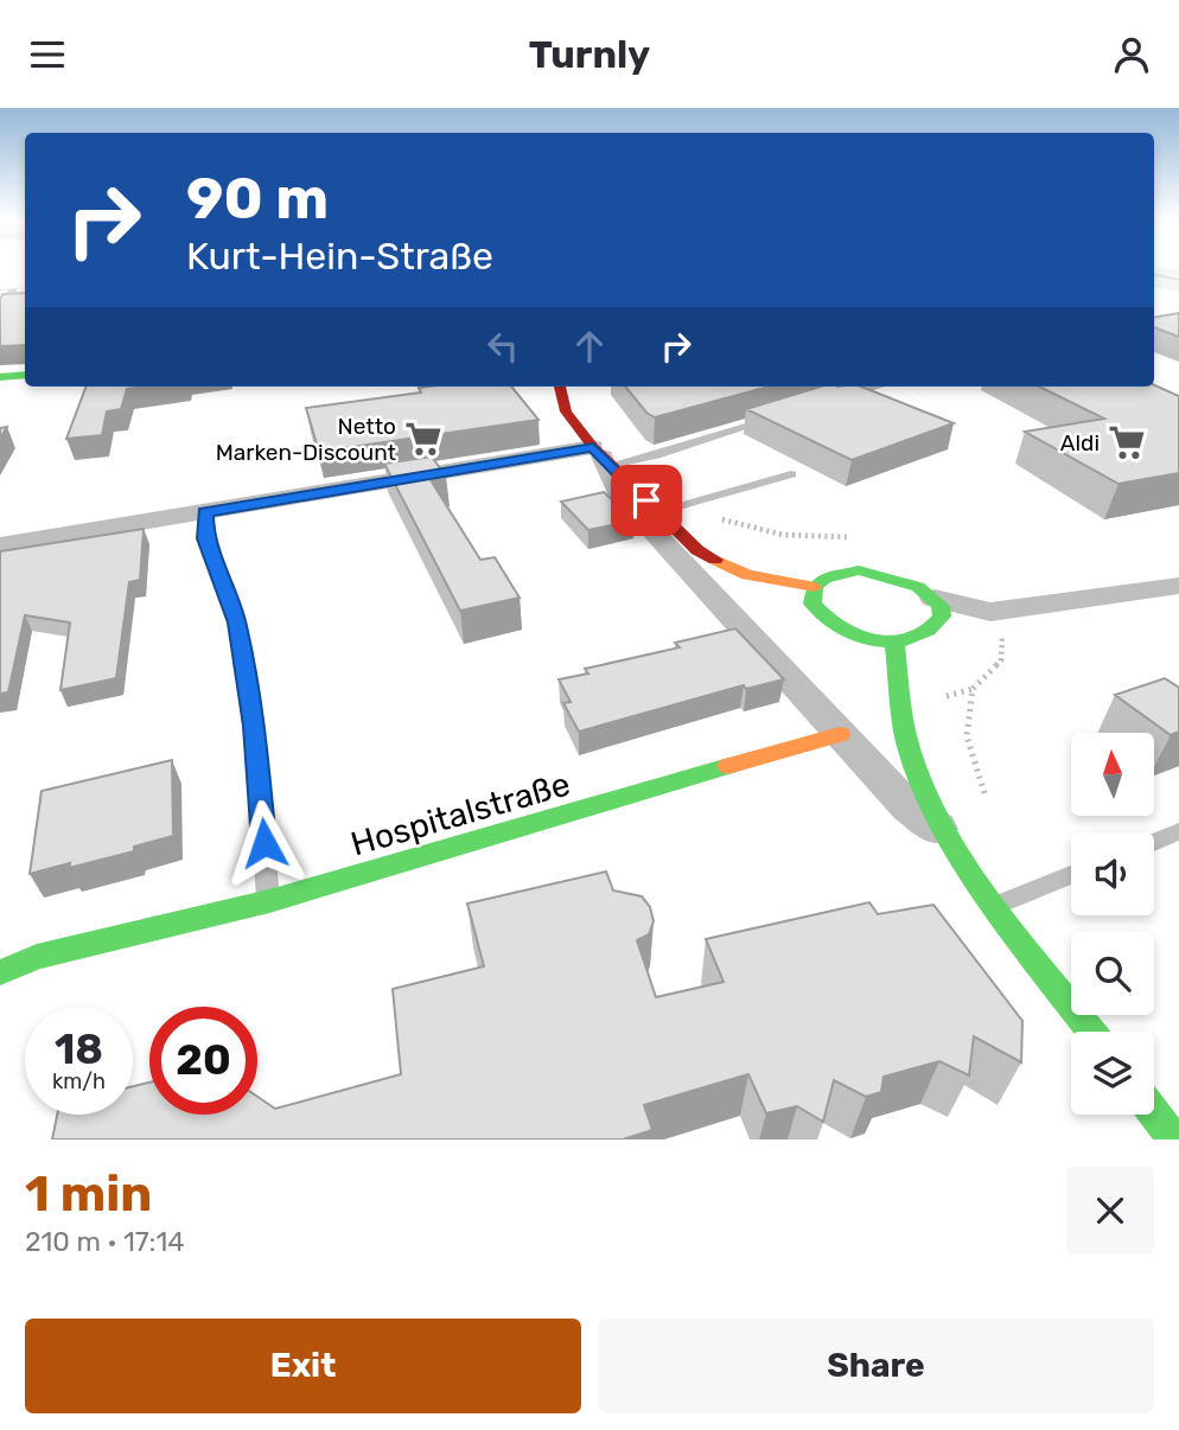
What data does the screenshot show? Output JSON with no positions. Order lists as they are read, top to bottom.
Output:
{
  "streets": {
    "street": ["Hospitalstraße"]
  },
  "places": {
    "supermarket": ["Netto Marken-Discount", "Aldi"]
  },
  "north": "top",
  "page": {
    "header": "Turnly",
    "turn": ["90 m", "Kurt-Hein-Straße"],
    "speed": "18 km/h",
    "limit": "20",
    "heading": ["1 min", "210 m · 17:14"],
    "buttons": ["Exit", "Share"]
  }
}
